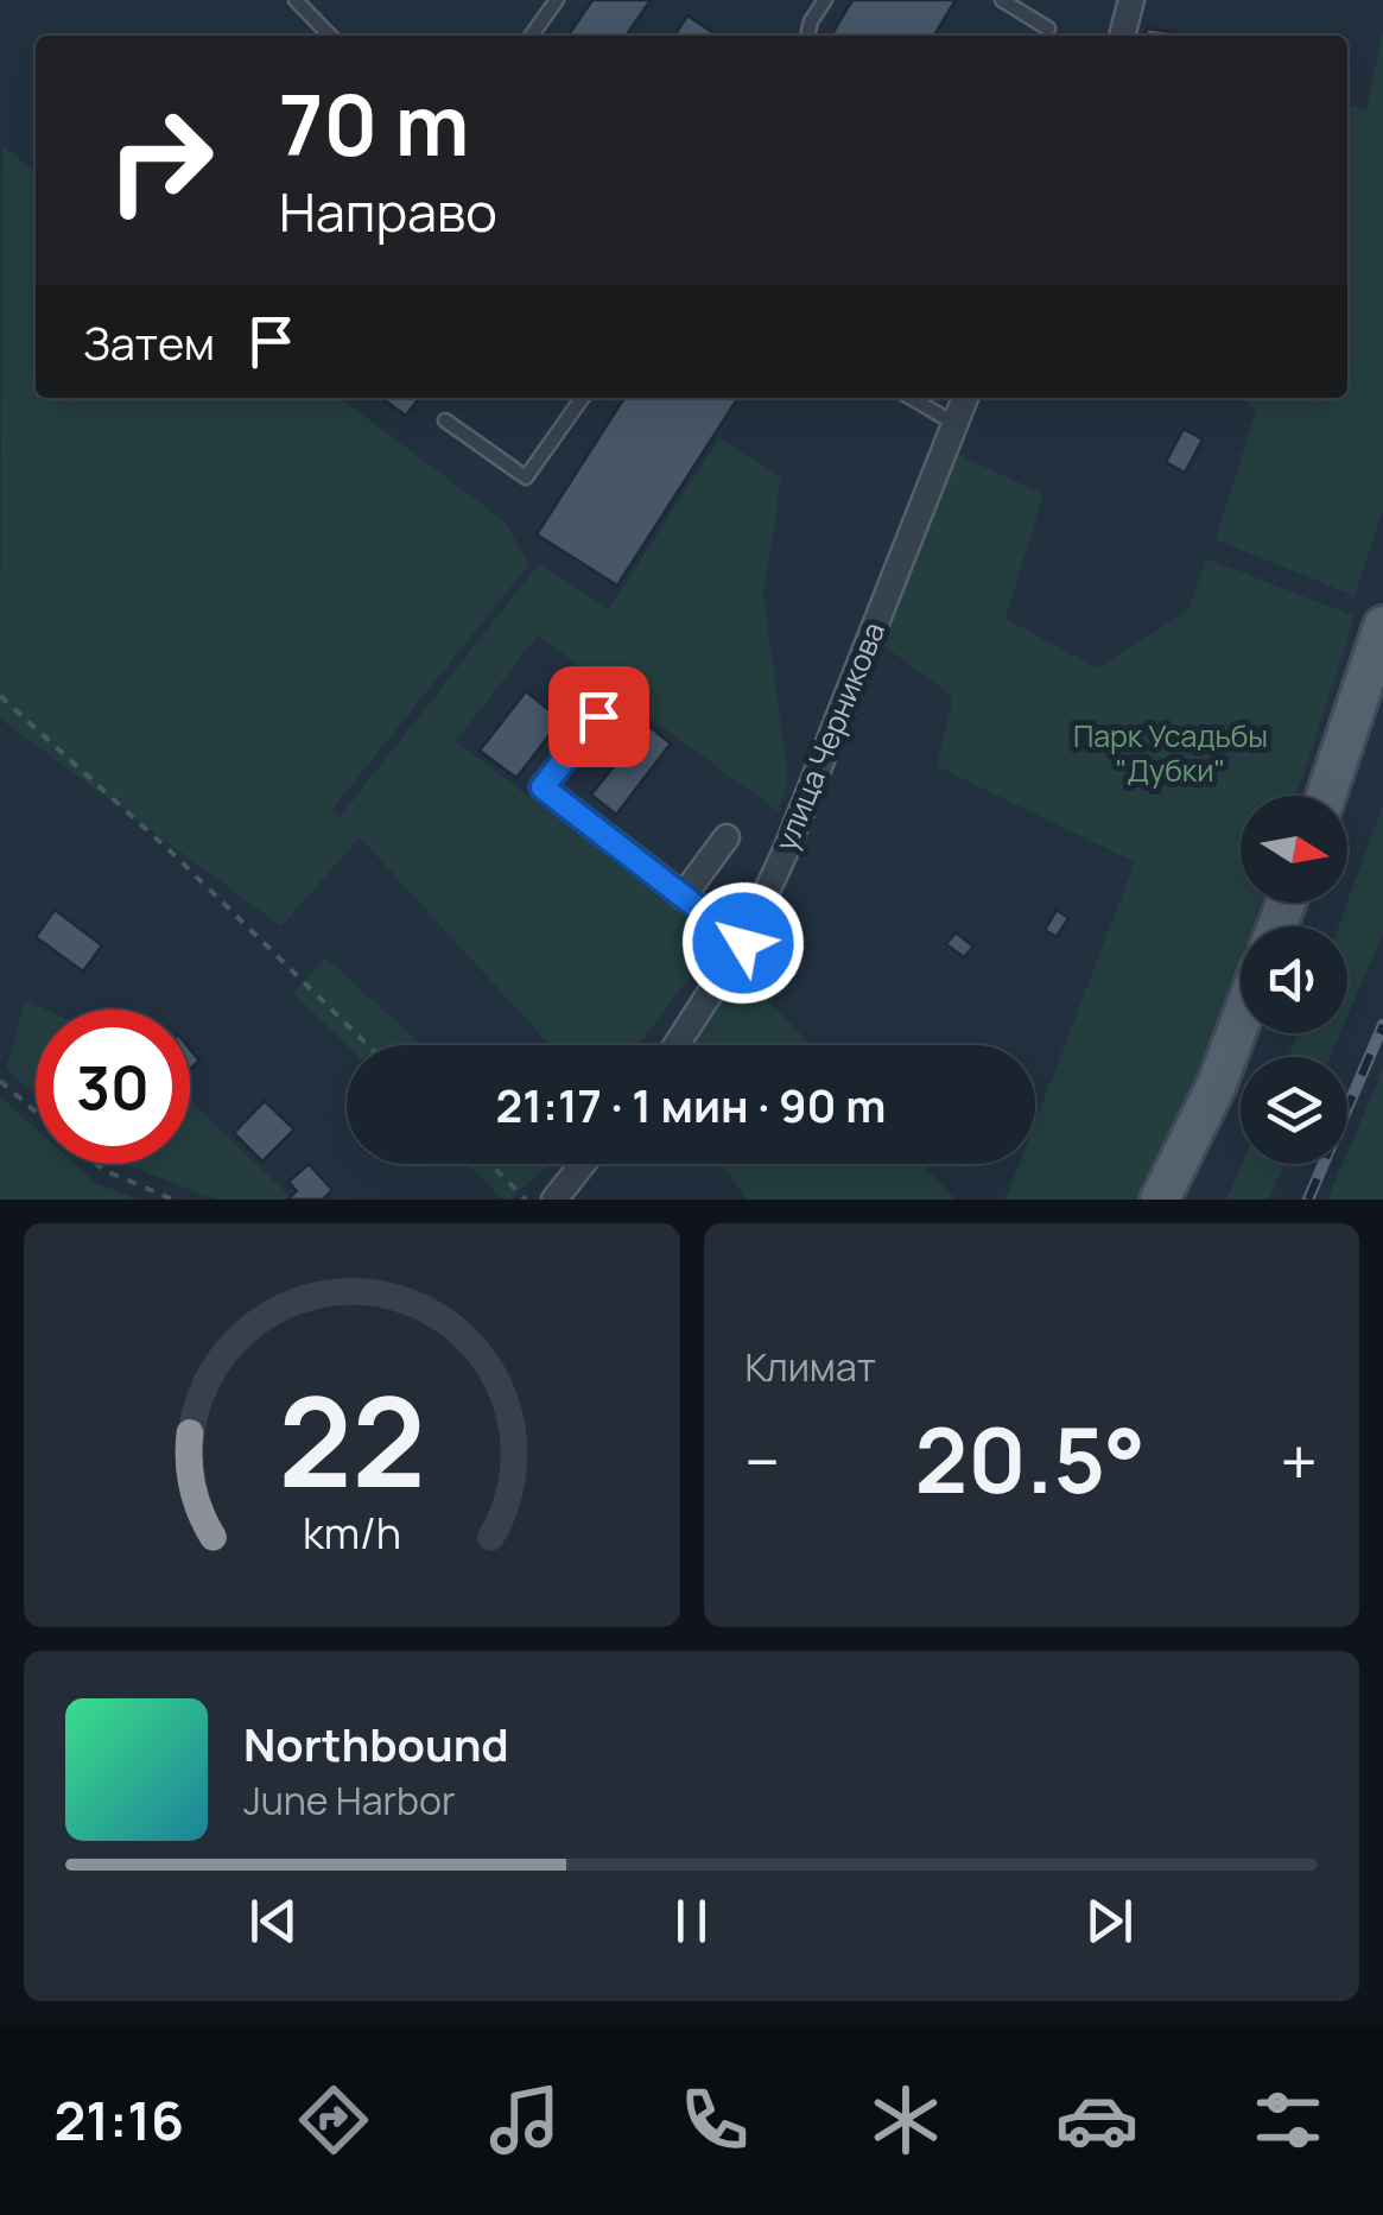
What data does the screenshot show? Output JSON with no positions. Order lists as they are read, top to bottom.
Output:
{
  "streets": {
    "street": ["улица Черникова"]
  },
  "parks": ["Парк Усадьбы \"Дубки\""],
  "north": "right",
  "page": {
    "turn": ["70 m", "Направо"],
    "then": "Затем",
    "limit": "30",
    "trip": "21:17 · 1 мин · 90 m",
    "tile": "Климат",
    "heat": ["−", "20.5°", "+"],
    "song": ["Northbound", "June Harbor"],
    "tabs": "21:16",
    "gauge": ["22", "km/h"]
  }
}
